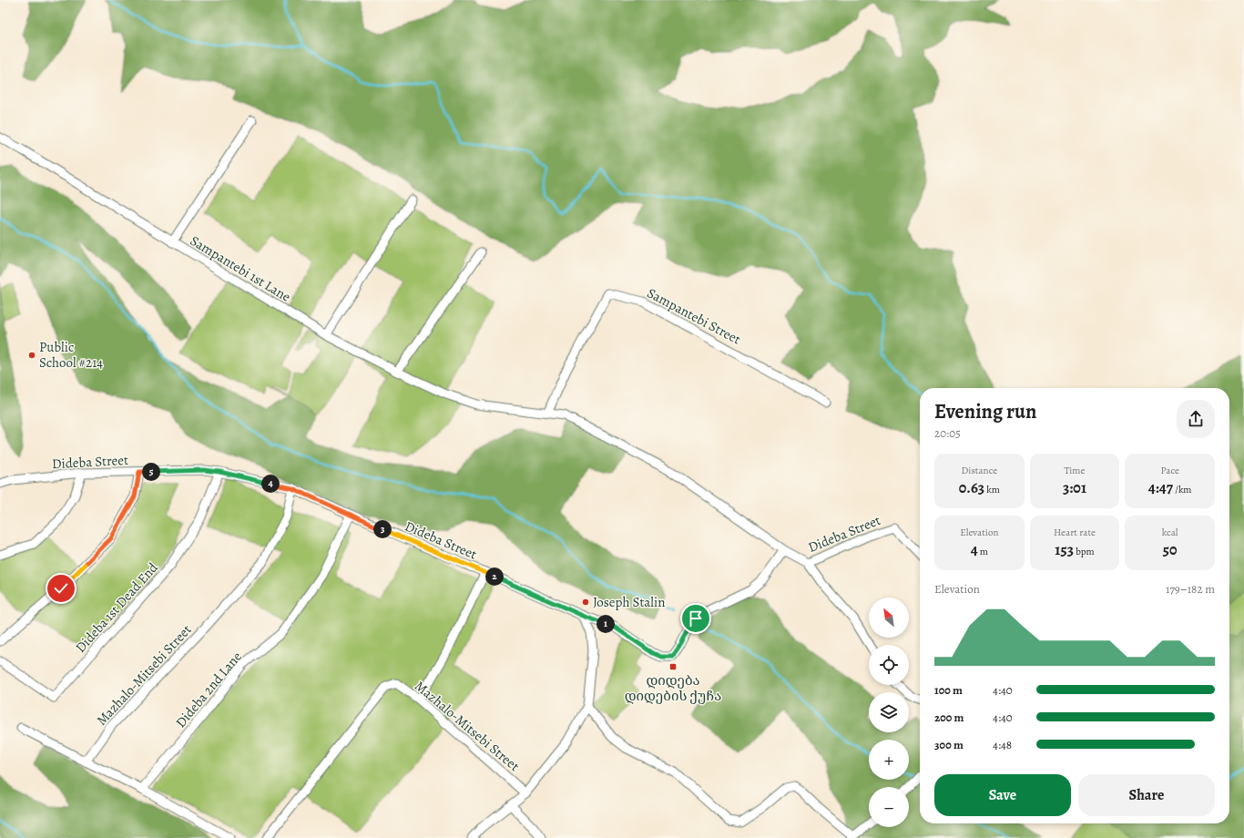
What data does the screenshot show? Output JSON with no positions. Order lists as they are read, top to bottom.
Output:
{
  "streets": {
    "street": [
      "Sampantebi 1st Lane",
      "Sampantebi Street",
      "Dideba Street",
      "Dideba 1st Dead End",
      "Mazhalo-Mitsebi Street",
      "Dideba 2nd Lane"
    ]
  },
  "crossings": [
    ["Sampantebi 1st Lane", "Sampantebi Street"],
    ["Dideba Street", "Dideba 1st Dead End"],
    ["Dideba Street", "Mazhalo-Mitsebi Street"],
    ["Dideba Street", "Dideba 2nd Lane"]
  ],
  "places": {
    "other": ["Public School #214", "Joseph Stalin"],
    "transit": ["დიდება დიდების ქუჩა"]
  },
  "north": "top left",
  "page": {
    "heading": ["Evening run", "20:05"],
    "stats": [
      ["Distance", "0.63 km"],
      ["Time", "3:01"],
      ["Pace", "4:47 /km"],
      ["Elevation", "4 m"],
      ["Heart rate", "153 bpm"],
      ["kcal", "50"]
    ],
    "pins": [
      "5",
      "4",
      "3",
      "2",
      "1"
    ],
    "chart": ["Elevation", "179–182 m"],
    "map_buttons": ["+", "−"],
    "list": [
      {
        "name": "100 m",
        "note": "4:40"
      },
      {
        "name": "200 m",
        "note": "4:40"
      },
      {
        "name": "300 m",
        "note": "4:48"
      }
    ],
    "buttons": ["Save", "Share"]
  }
}
